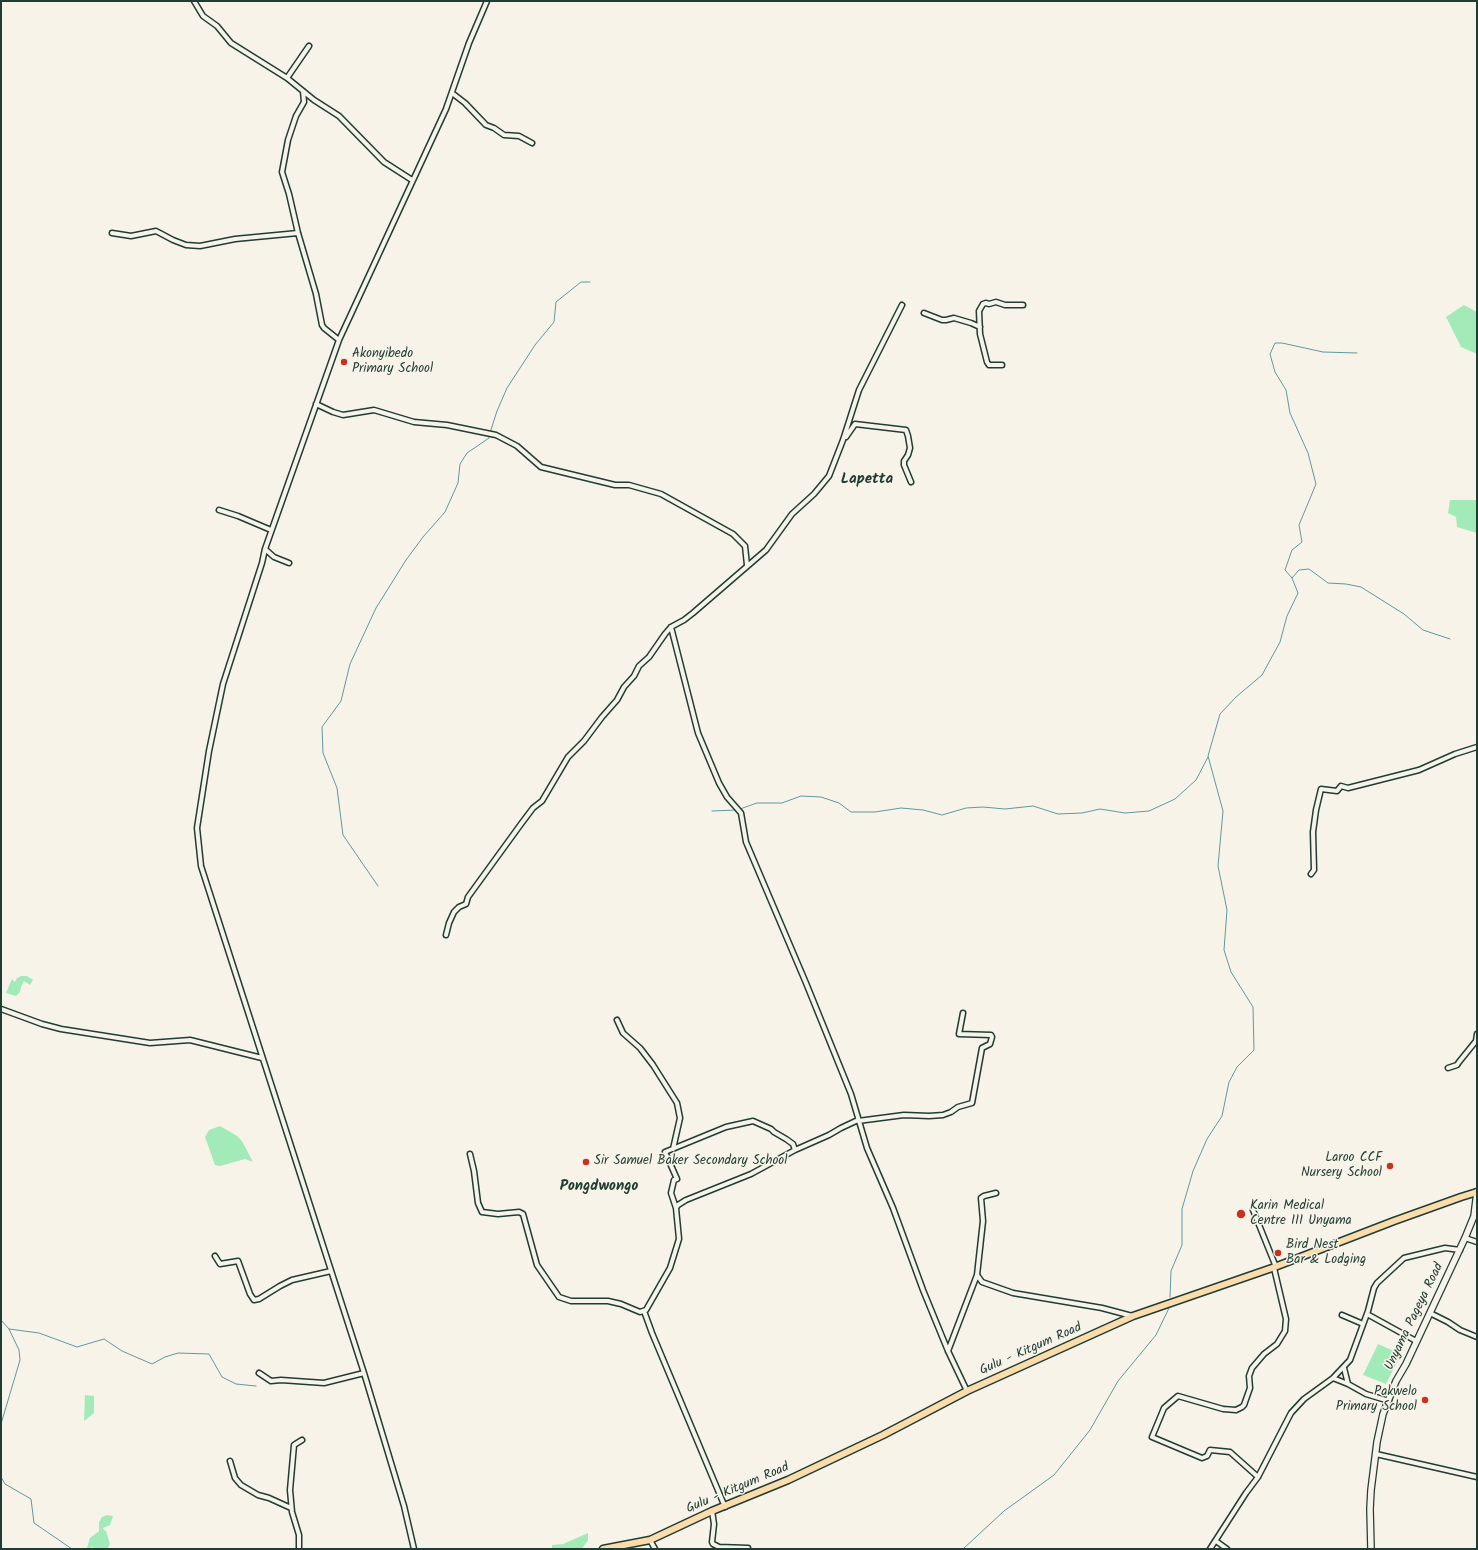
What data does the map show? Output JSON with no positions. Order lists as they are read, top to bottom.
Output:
{
  "streets": {
    "main road": ["Gulu - Kitgum Road"],
    "street": ["Unyama Pageya Road"]
  },
  "crossings": [
    ["Unyama Pageya Road", "Gulu - Kitgum Road"]
  ],
  "districts": ["Lapetta", "Pongdwongo"],
  "places": [
    "Akonyibedo Primary School",
    "Sir Samuel Baker Secondary School",
    "Laroo CCF Nursery School",
    "Karin Medical Centre III Unyama",
    "Bird Nest Bar & Lodging",
    "Pakwelo Primary School"
  ]
}
